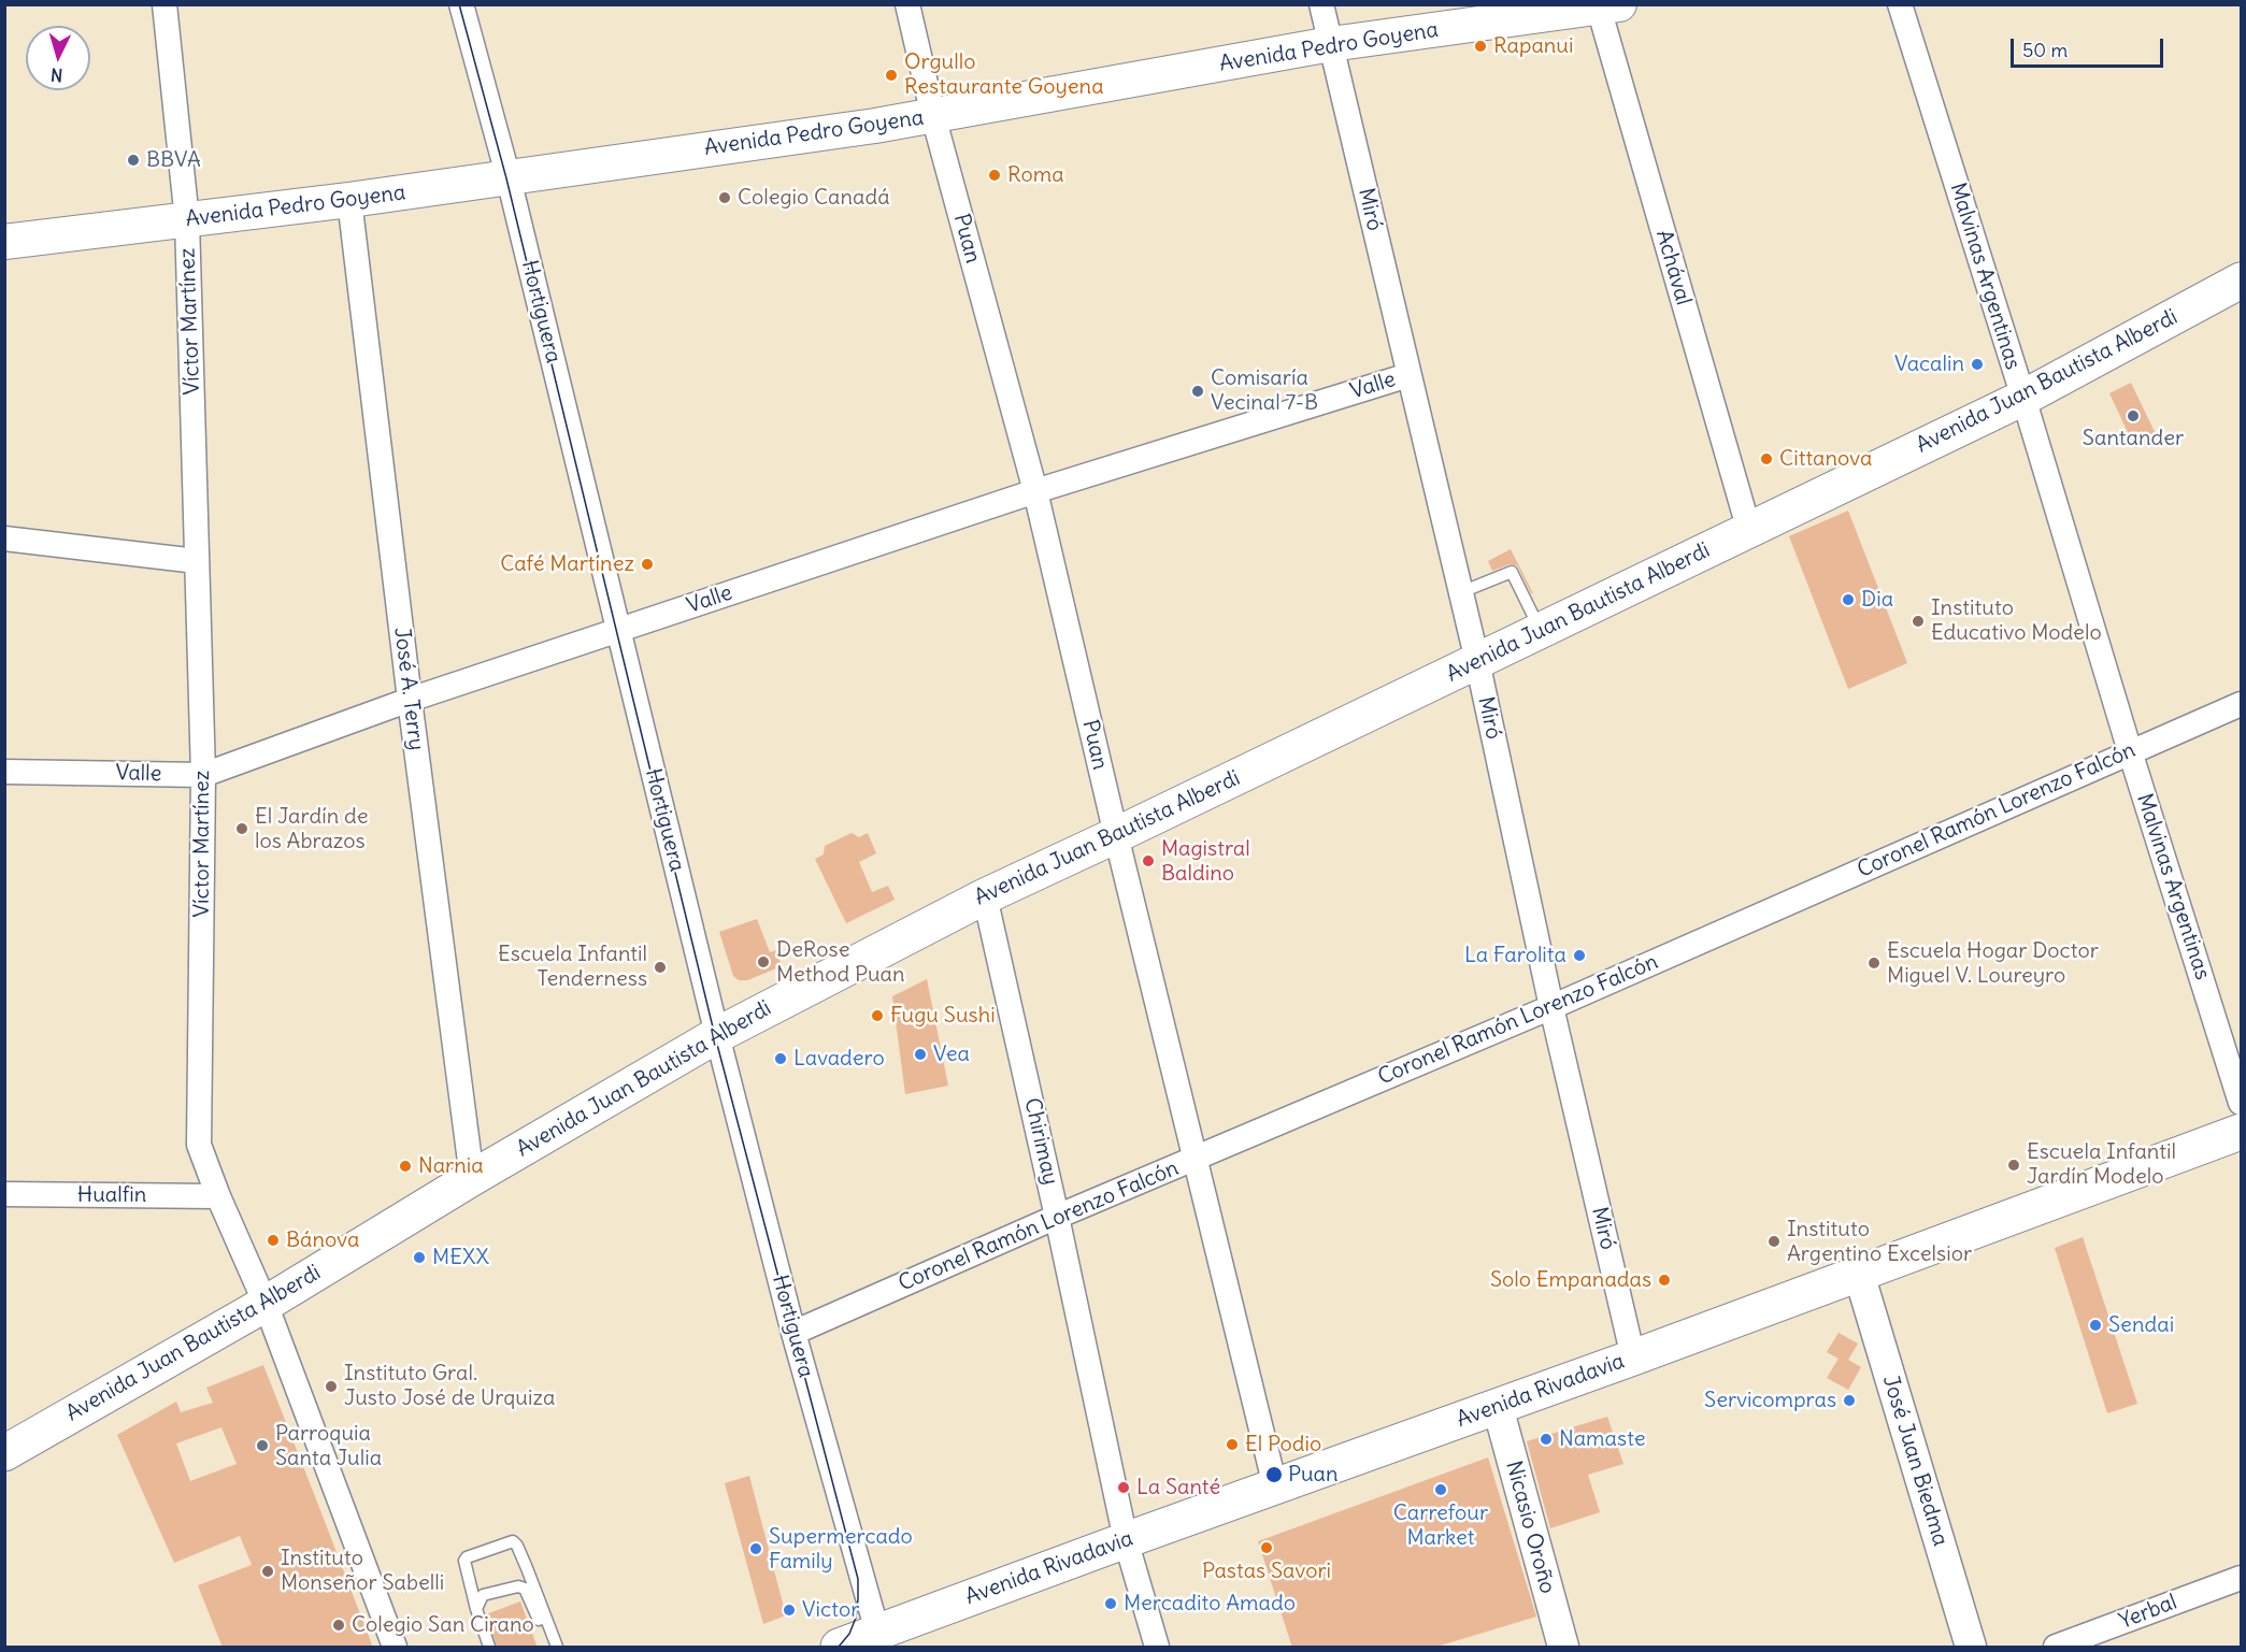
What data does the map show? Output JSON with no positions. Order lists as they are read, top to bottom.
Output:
{
  "streets": {
    "main road": ["Avenida Pedro Goyena", "Avenida Juan Bautista Alberdi", "Avenida Rivadavia"],
    "street": [
      "Miró",
      "Puan",
      "Achával",
      "Malvinas Argentinas",
      "Hortiguera",
      "Víctor Martínez",
      "Valle",
      "José A. Terry",
      "Coronel Ramón Lorenzo Falcón",
      "Chirimay",
      "Hualfin",
      "José Juan Biedma",
      "Nicasio Oroño",
      "Yerbal"
    ]
  },
  "crossings": [
    ["Avenida Pedro Goyena", "Miró"],
    ["Avenida Pedro Goyena", "Puan"],
    ["Avenida Pedro Goyena", "Achával"],
    ["Avenida Pedro Goyena", "Hortiguera"],
    ["Avenida Pedro Goyena", "Víctor Martínez"],
    ["Avenida Pedro Goyena", "José A. Terry"],
    ["Miró", "Avenida Juan Bautista Alberdi"],
    ["Miró", "Valle"],
    ["Miró", "Coronel Ramón Lorenzo Falcón"],
    ["Miró", "Avenida Rivadavia"],
    ["Puan", "Avenida Juan Bautista Alberdi"],
    ["Puan", "Valle"],
    ["Puan", "Coronel Ramón Lorenzo Falcón"],
    ["Puan", "Avenida Rivadavia"],
    ["Achával", "Avenida Juan Bautista Alberdi"],
    ["Malvinas Argentinas", "Avenida Juan Bautista Alberdi"],
    ["Malvinas Argentinas", "Coronel Ramón Lorenzo Falcón"],
    ["Hortiguera", "Avenida Juan Bautista Alberdi"],
    ["Hortiguera", "Valle"],
    ["Hortiguera", "Coronel Ramón Lorenzo Falcón"],
    ["Hortiguera", "Avenida Rivadavia"],
    ["Víctor Martínez", "Avenida Juan Bautista Alberdi"],
    ["Víctor Martínez", "Valle"],
    ["Víctor Martínez", "Hualfin"],
    ["Avenida Juan Bautista Alberdi", "José A. Terry"],
    ["Avenida Juan Bautista Alberdi", "Chirimay"],
    ["Valle", "José A. Terry"],
    ["Coronel Ramón Lorenzo Falcón", "Chirimay"],
    ["Chirimay", "Avenida Rivadavia"],
    ["Avenida Rivadavia", "José Juan Biedma"],
    ["Avenida Rivadavia", "Nicasio Oroño"]
  ],
  "places": [
    "Rapanui",
    "Orgullo Restaurante Goyena",
    "BBVA",
    "Roma",
    "Colegio Canadá",
    "Vacalin",
    "Comisaría Vecinal 7-B",
    "Santander",
    "Cittanova",
    "Café Martínez",
    "Dia",
    "Instituto Educativo Modelo",
    "El Jardín de los Abrazos",
    "Magistral Baldino",
    "La Farolita",
    "DeRose Method Puan",
    "Escuela Hogar Doctor Miguel V. Loureyro",
    "Escuela Infantil Tenderness",
    "Fugu Sushi",
    "Vea",
    "Lavadero",
    "Escuela Infantil Jardín Modelo",
    "Narnia",
    "Bánova",
    "Instituto Argentino Excelsior",
    "MEXX",
    "Solo Empanadas",
    "Sendai",
    "Instituto Gral. Justo José de Urquiza",
    "Servicompras",
    "Namaste",
    "El Podio",
    "Parroquia Santa Julia",
    "Puan",
    "La Santé",
    "Carrefour Market",
    "Pastas Savori",
    "Supermercado Family",
    "Instituto Monseñor Sabelli",
    "Mercadito Amado",
    "Victor",
    "Colegio San Cirano"
  ],
  "scale_bar": "50 m",
  "north": "bottom"
}
